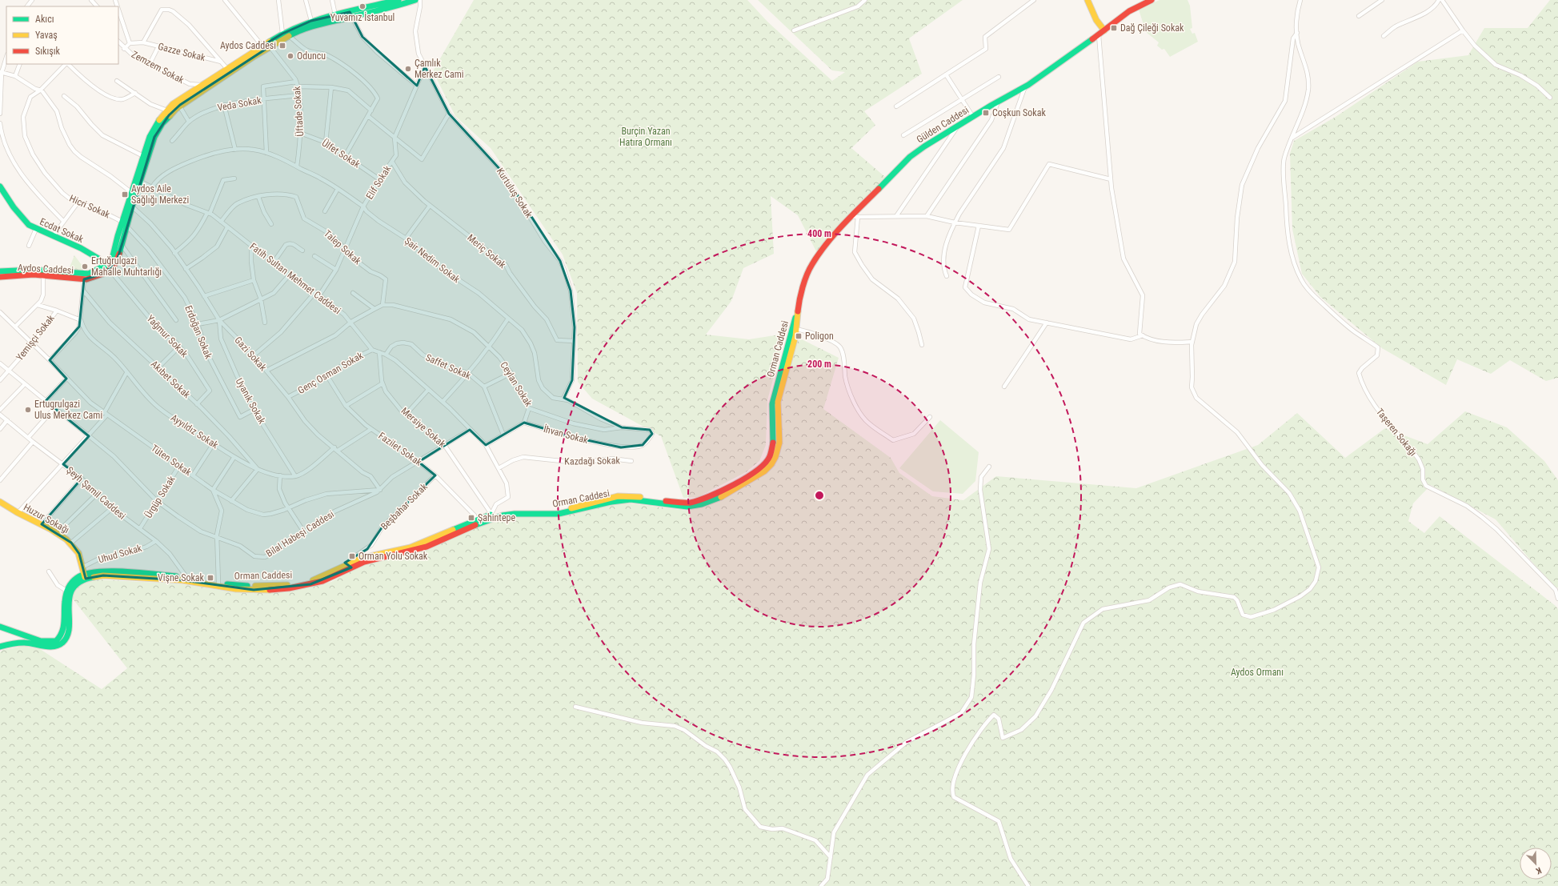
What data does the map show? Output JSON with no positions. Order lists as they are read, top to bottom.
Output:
{
  "streets": {
    "street": [
      "Gazze Sokak",
      "Zemzem Sokak",
      "Veda Sokak",
      "Üftade Sokak",
      "Gülden Caddesi",
      "Ülfet Sokak",
      "Elif Sokak",
      "Kurtuluş Sokak",
      "Hicri Sokak",
      "Ecdat Sokak",
      "Talep Sokak",
      "Meriç Sokak",
      "Şair Nedim Sokak",
      "Aydos Caddesi",
      "Fatih Sultan Mehmet Caddesi",
      "Erdoğan Sokak",
      "Yağmur Sokak",
      "Yemişçi Sokak",
      "Orman Caddesi",
      "Gazi Sokak",
      "Saffet Sokak",
      "Genç Osman Sokak",
      "Akıbet Sokak",
      "Ceylan Sokak",
      "Uyanık Sokak",
      "Mersiye Sokak",
      "Ayyıldız Sokak",
      "Taşeren Sokağı",
      "İhvan Sokak",
      "Fazilet Sokak",
      "Tüten Sokak",
      "Kazdağı Sokak",
      "Şeyh Şamil Caddesi",
      "Ürgüp Sokak",
      "Beşbahar Sokak",
      "Huzur Sokağı",
      "Bilal Habeşi Caddesi",
      "Uhud Sokak"
    ]
  },
  "crossings": [
    ["Zemzem Sokak", "Aydos Caddesi"],
    ["Veda Sokak", "Üftade Sokak"],
    ["Üftade Sokak", "Ülfet Sokak"],
    ["Üftade Sokak", "Şair Nedim Sokak"],
    ["Üftade Sokak", "Aydos Caddesi"],
    ["Gülden Caddesi", "Orman Caddesi"],
    ["Ülfet Sokak", "Elif Sokak"],
    ["Elif Sokak", "Kurtuluş Sokak"],
    ["Elif Sokak", "Talep Sokak"],
    ["Elif Sokak", "Meriç Sokak"],
    ["Elif Sokak", "Şair Nedim Sokak"],
    ["Elif Sokak", "Fatih Sultan Mehmet Caddesi"],
    ["Kurtuluş Sokak", "Meriç Sokak"],
    ["Kurtuluş Sokak", "Şair Nedim Sokak"],
    ["Hicri Sokak", "Aydos Caddesi"],
    ["Hicri Sokak", "Erdoğan Sokak"],
    ["Ecdat Sokak", "Aydos Caddesi"],
    ["Ecdat Sokak", "Yağmur Sokak"],
    ["Talep Sokak", "Fatih Sultan Mehmet Caddesi"],
    ["Talep Sokak", "Ceylan Sokak"],
    ["Şair Nedim Sokak", "Fatih Sultan Mehmet Caddesi"],
    ["Şair Nedim Sokak", "Ceylan Sokak"],
    ["Şair Nedim Sokak", "İhvan Sokak"],
    ["Aydos Caddesi", "Fatih Sultan Mehmet Caddesi"],
    ["Aydos Caddesi", "Erdoğan Sokak"],
    ["Aydos Caddesi", "Yağmur Sokak"],
    ["Aydos Caddesi", "Gazi Sokak"],
    ["Fatih Sultan Mehmet Caddesi", "Genç Osman Sokak"],
    ["Erdoğan Sokak", "Uyanık Sokak"],
    ["Yağmur Sokak", "Akıbet Sokak"],
    ["Yemişçi Sokak", "Tüten Sokak"],
    ["Yemişçi Sokak", "Bilal Habeşi Caddesi"],
    ["Orman Caddesi", "Mersiye Sokak"],
    ["Orman Caddesi", "Fazilet Sokak"],
    ["Orman Caddesi", "Şeyh Şamil Caddesi"],
    ["Orman Caddesi", "Beşbahar Sokak"],
    ["Orman Caddesi", "Huzur Sokağı"],
    ["Gazi Sokak", "Genç Osman Sokak"],
    ["Gazi Sokak", "Uyanık Sokak"],
    ["Gazi Sokak", "Tüten Sokak"],
    ["Gazi Sokak", "Bilal Habeşi Caddesi"],
    ["Genç Osman Sokak", "Fazilet Sokak"],
    ["Akıbet Sokak", "Ayyıldız Sokak"],
    ["Uyanık Sokak", "Ayyıldız Sokak"],
    ["Mersiye Sokak", "Bilal Habeşi Caddesi"],
    ["Fazilet Sokak", "Beşbahar Sokak"],
    ["Fazilet Sokak", "Bilal Habeşi Caddesi"],
    ["Tüten Sokak", "Ürgüp Sokak"],
    ["Tüten Sokak", "Bilal Habeşi Caddesi"],
    ["Şeyh Şamil Caddesi", "Ürgüp Sokak"],
    ["Şeyh Şamil Caddesi", "Uhud Sokak"],
    ["Ürgüp Sokak", "Bilal Habeşi Caddesi"],
    ["Huzur Sokağı", "Uhud Sokak"]
  ],
  "parks": ["Burçin Yazan Hatıra Ormanı", "Aydos Ormanı"],
  "places": {
    "other": [
      "Yuvamız İstanbul",
      "Oduncu",
      "Çamlık Merkez Cami",
      "Ertuğrulgazi Mahalle Muhtarlığı",
      "Ertugrulgazi Ulus Merkez Cami"
    ],
    "transit": [
      "Dağ Çileği Sokak",
      "Aydos Caddesi",
      "Coşkun Sokak",
      "Aydos Aile Sağlığı Merkezi",
      "Poligon",
      "Şahintepe",
      "Orman Yolu Sokak",
      "Vişne Sokak"
    ]
  },
  "legend": ["Akıcı", "Yavaş", "Sıkışık"],
  "north": "bottom right",
  "rings": ["400 m", "200 m"]
}
